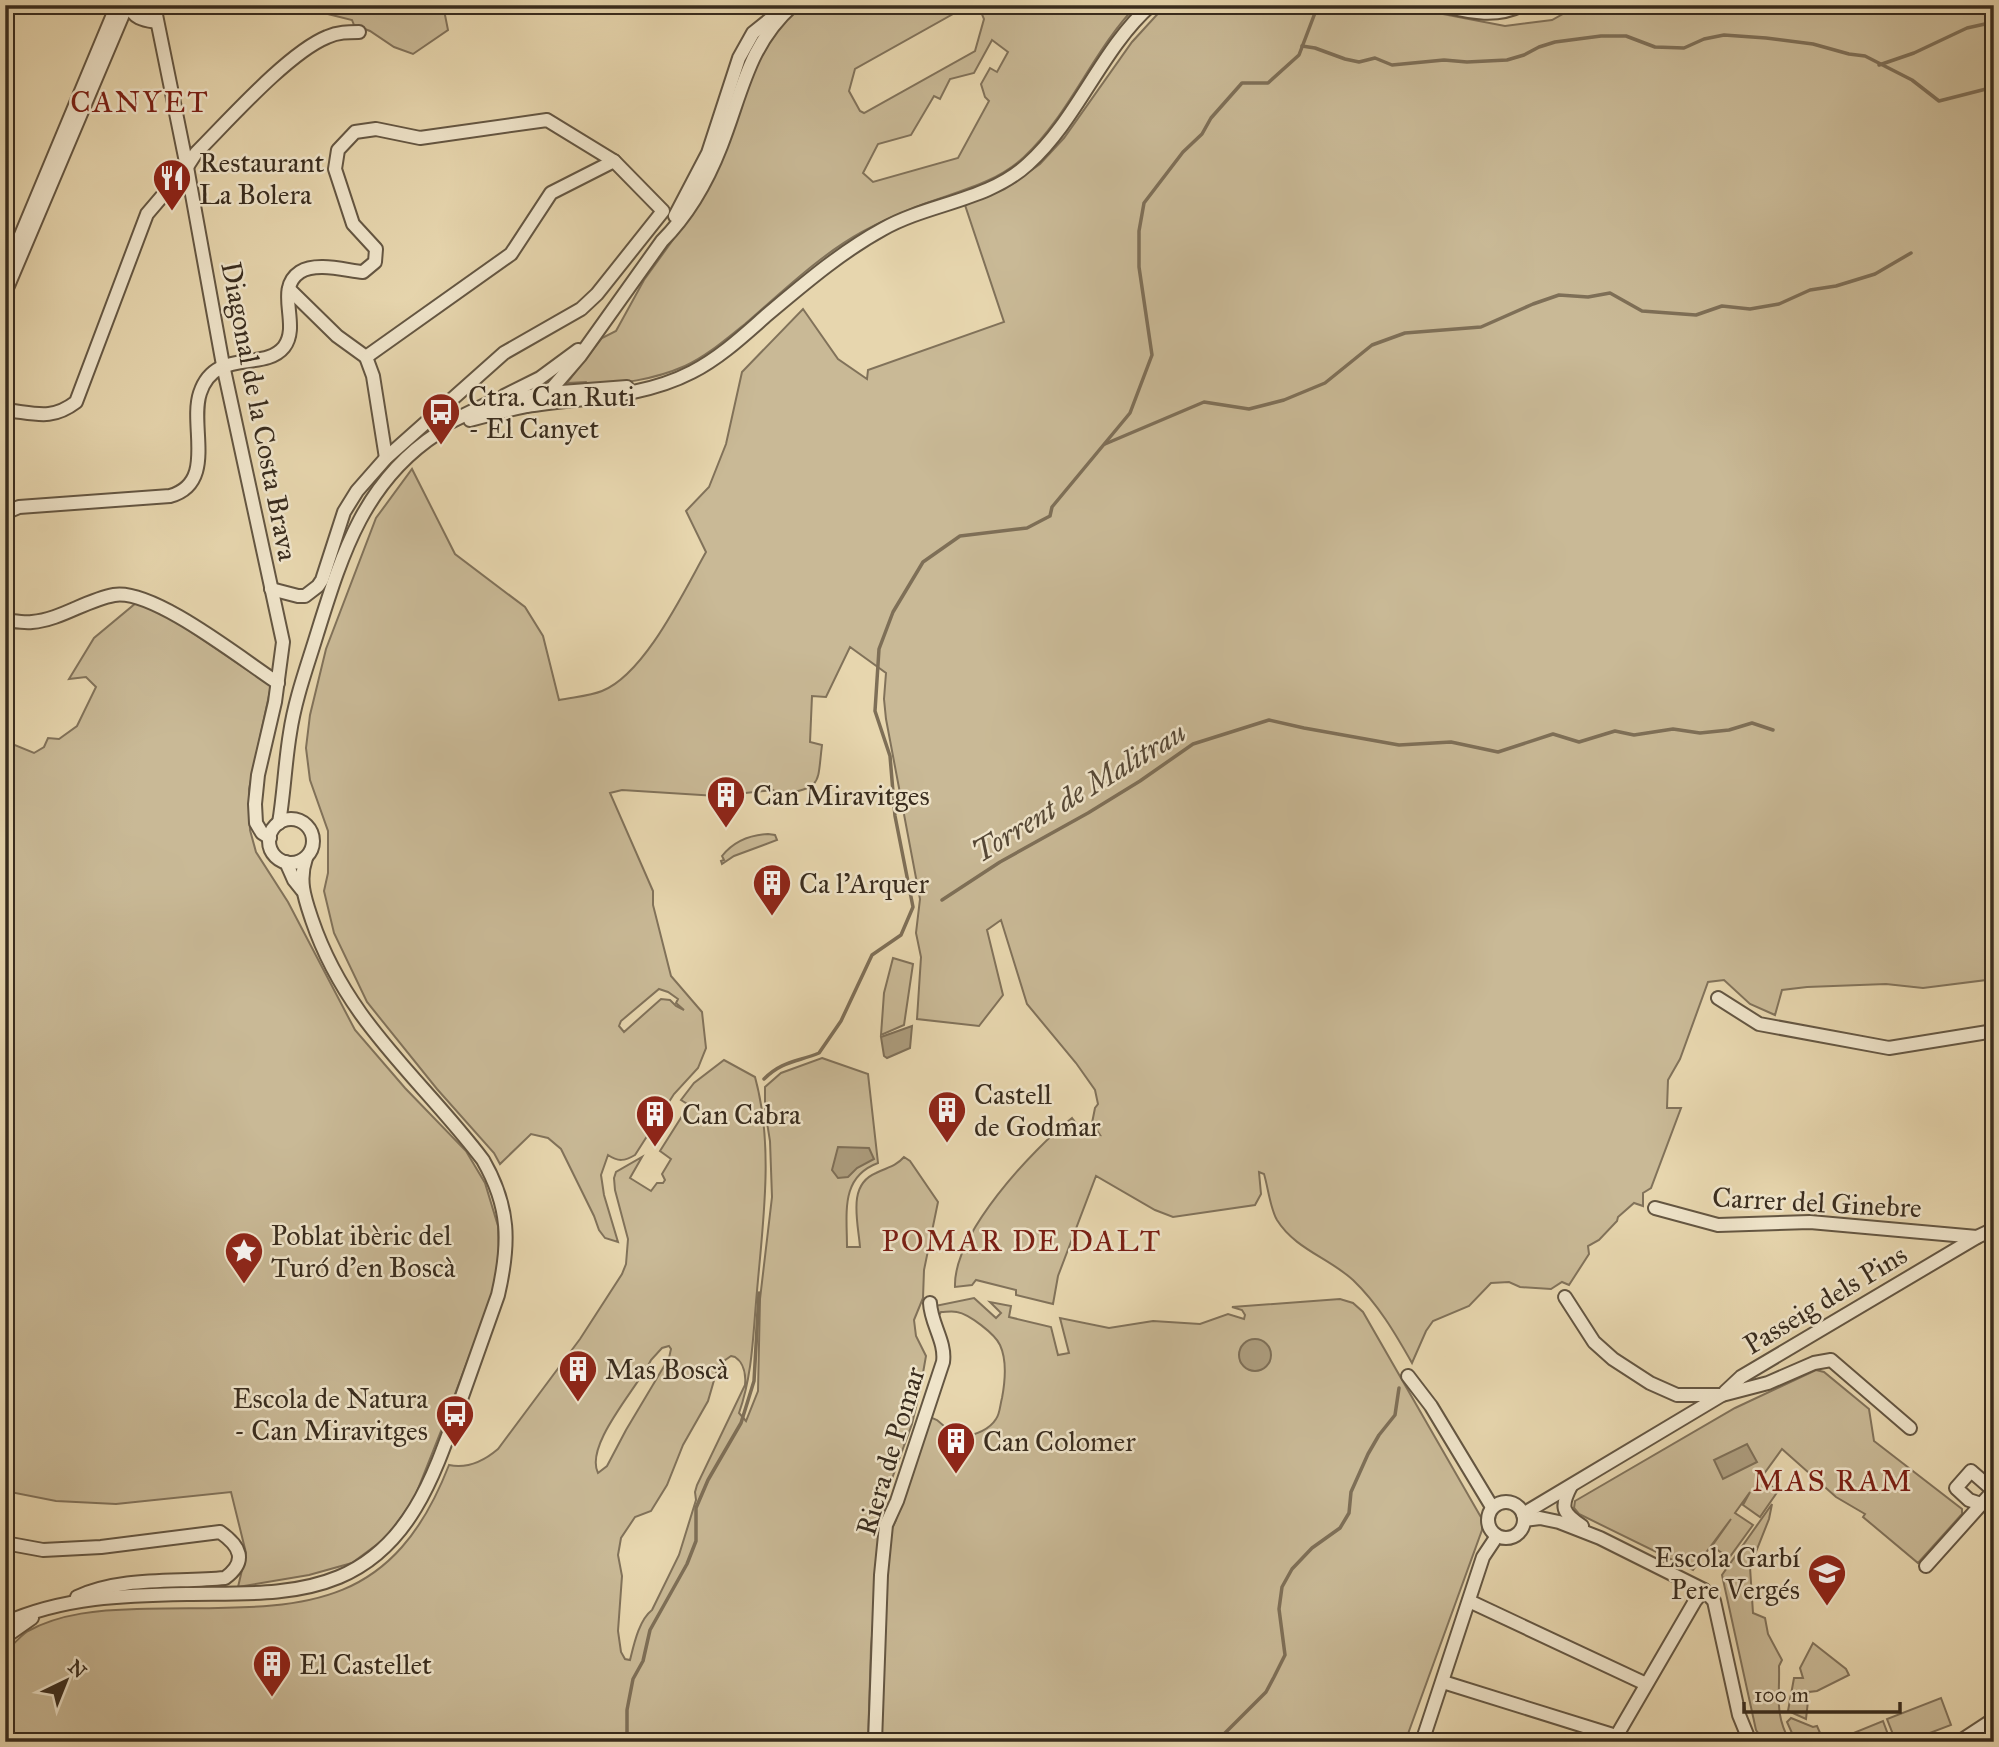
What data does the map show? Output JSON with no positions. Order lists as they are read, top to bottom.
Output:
{
  "streets": {
    "street": [
      "Diagonal de la Costa Brava",
      "Carrer del Ginebre",
      "Passeig dels Pins",
      "Riera de Pomar"
    ]
  },
  "crossings": [
    ["Carrer del Ginebre", "Passeig dels Pins"]
  ],
  "districts": ["CANYET", "POMAR DE DALT", "MAS RAM"],
  "water": ["Torrent de Malitrau"],
  "places": {
    "restaurant": ["Restaurant La Bolera"],
    "bus stop": ["Ctra. Can Ruti - El Canyet", "Escola de Natura - Can Miravitges"],
    "building": [
      "Can Miravitges",
      "Ca l'Arquer",
      "Castell de Godmar",
      "Can Cabra",
      "Mas Boscà",
      "Can Colomer",
      "El Castellet"
    ],
    "place": ["Poblat ibèric del Turó d'en Boscà"],
    "school or university": ["Escola Garbí Pere Vergés"]
  },
  "scale_bar": "100 m",
  "north": "top right"
}
